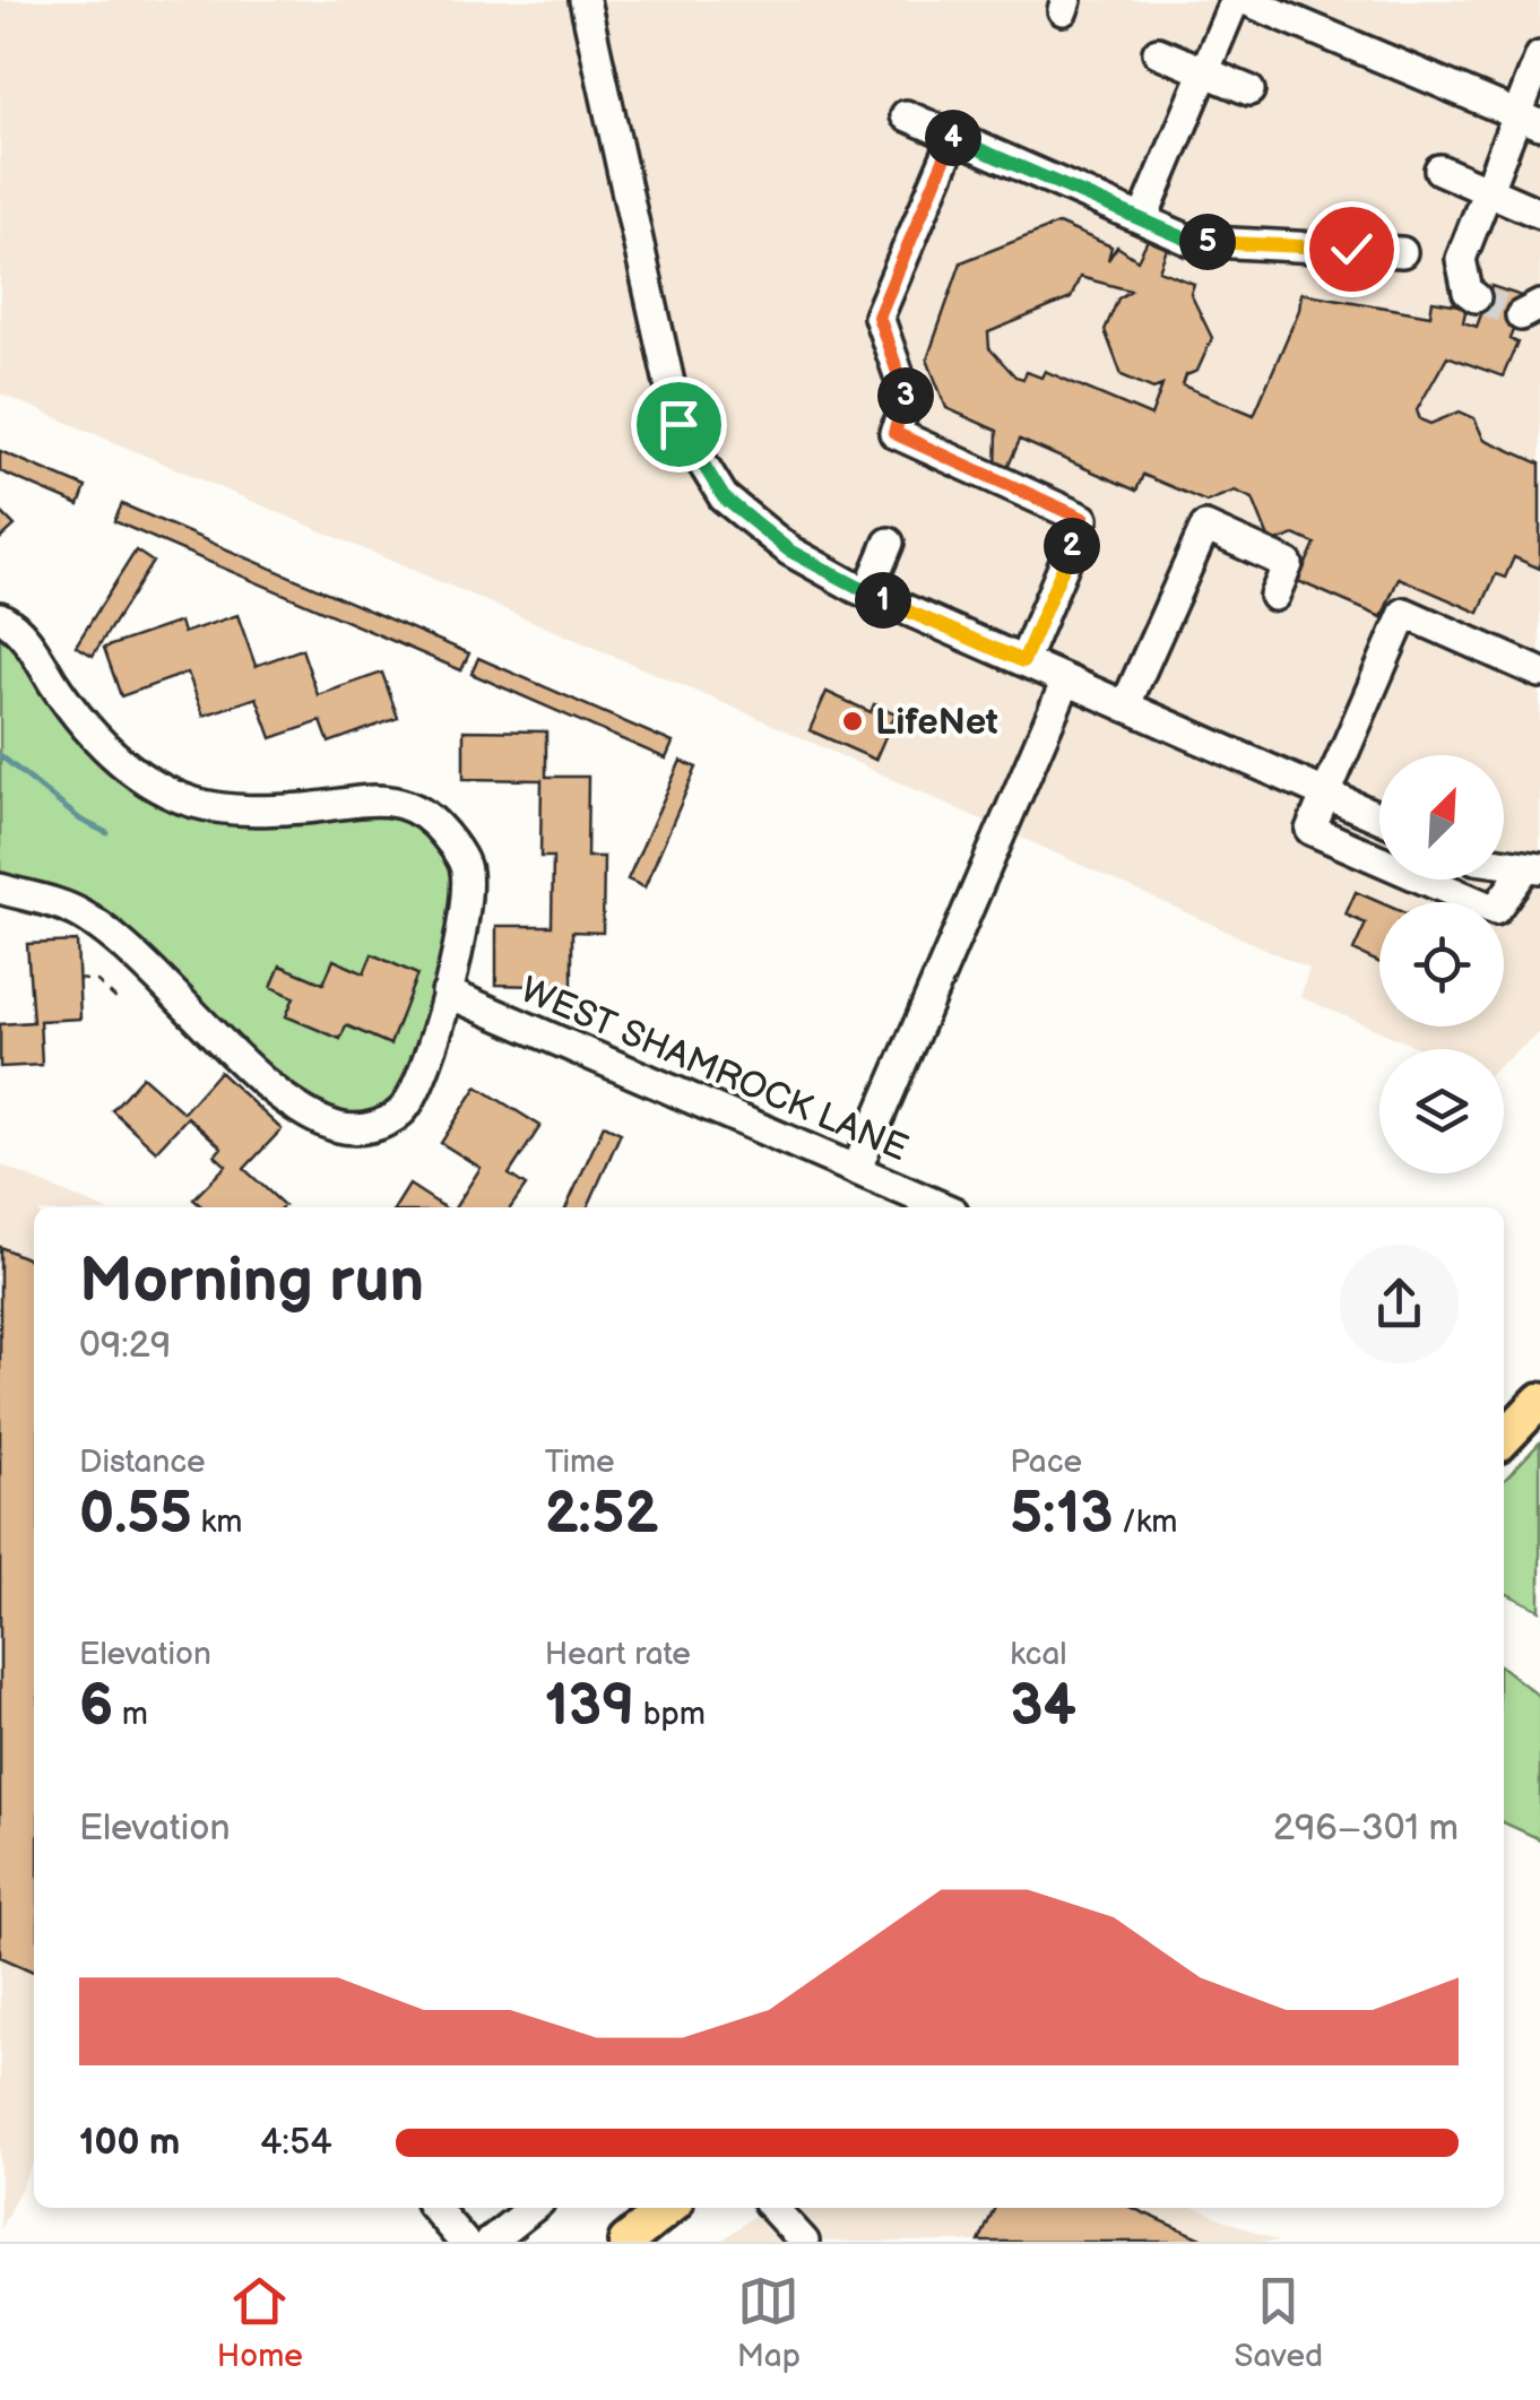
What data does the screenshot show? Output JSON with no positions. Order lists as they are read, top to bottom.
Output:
{
  "streets": {
    "street": ["WEST SHAMROCK LANE"]
  },
  "places": ["LifeNet"],
  "north": "top right",
  "page": {
    "pins": [
      "4",
      "5",
      "3",
      "2",
      "1"
    ],
    "heading": ["Morning run", "09:29"],
    "stats": [
      ["Distance", "0.55 km"],
      ["Time", "2:52"],
      ["Pace", "5:13 /km"],
      ["Elevation", "6 m"],
      ["Heart rate", "139 bpm"],
      ["kcal", "34"]
    ],
    "chart": ["Elevation", "296–301 m"],
    "list": [
      {
        "name": "100 m",
        "note": "4:54"
      }
    ],
    "tabs": ["Home", "Map", "Saved"]
  }
}
